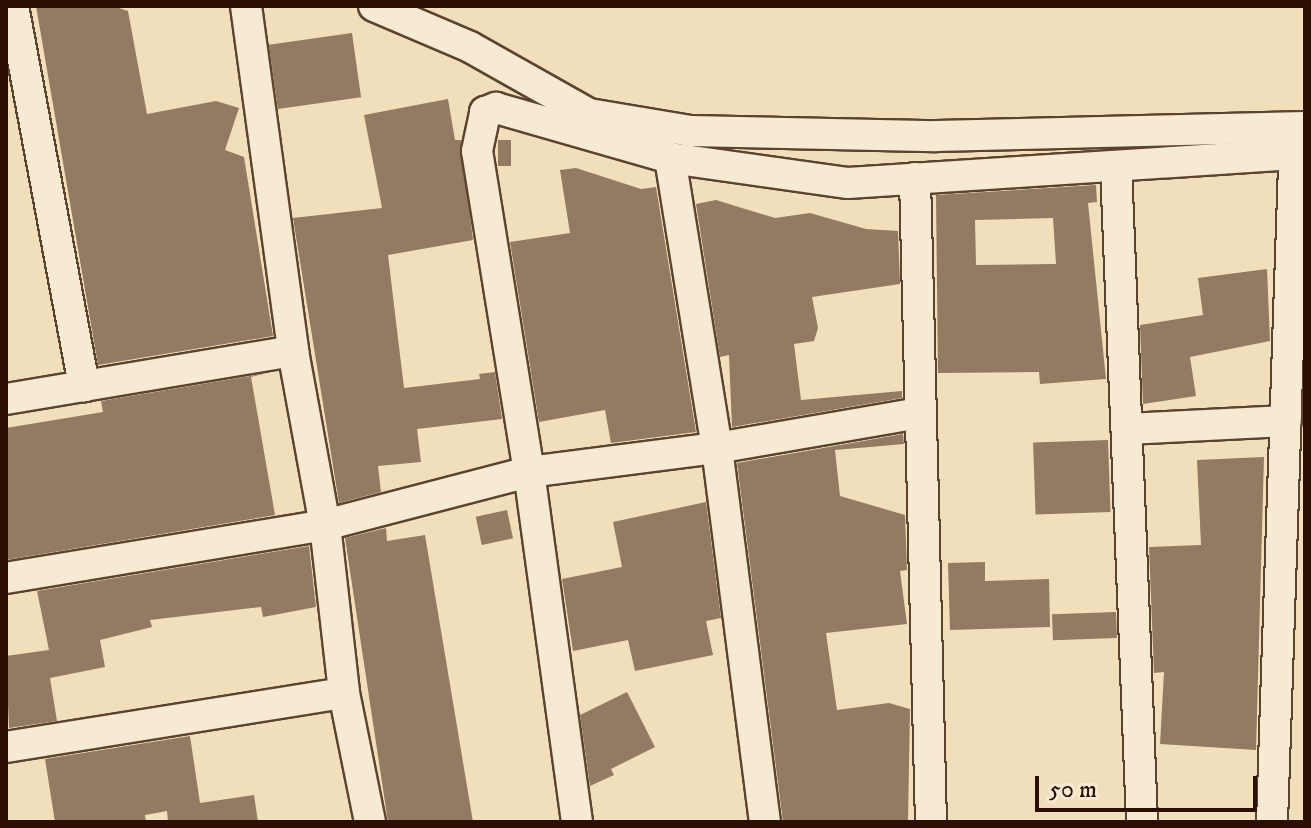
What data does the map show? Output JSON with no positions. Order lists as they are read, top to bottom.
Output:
{
  "scale_bar": "50 m"
}
